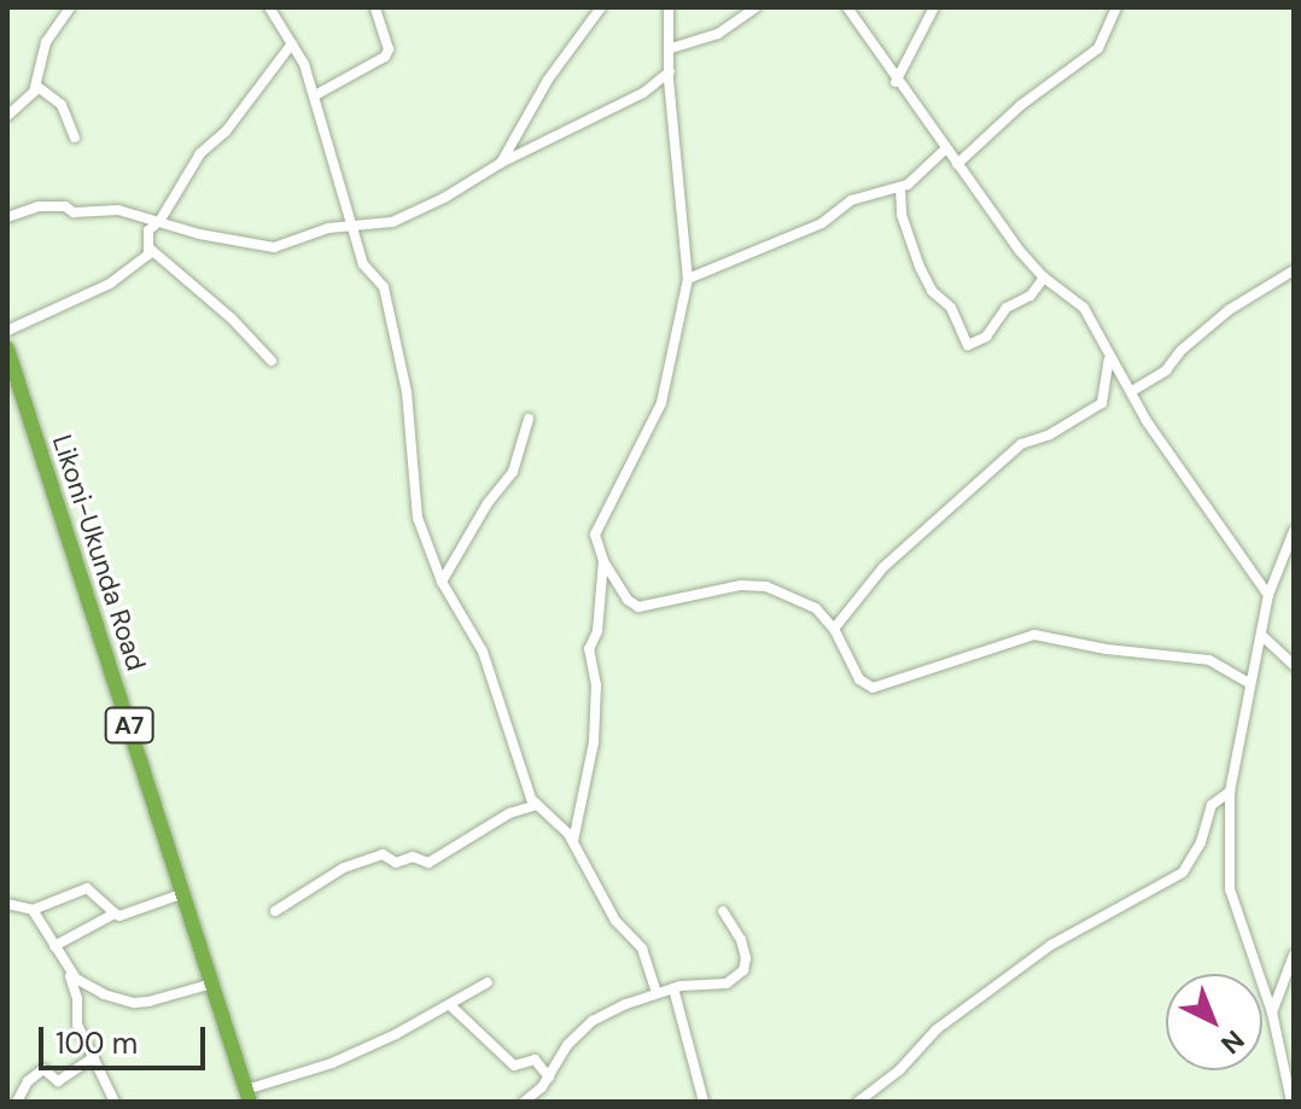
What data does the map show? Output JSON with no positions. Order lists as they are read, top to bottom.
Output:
{
  "streets": {
    "highway": ["Likoni-Ukunda Road", "A7"]
  },
  "scale_bar": "100 m",
  "north": "bottom right"
}
